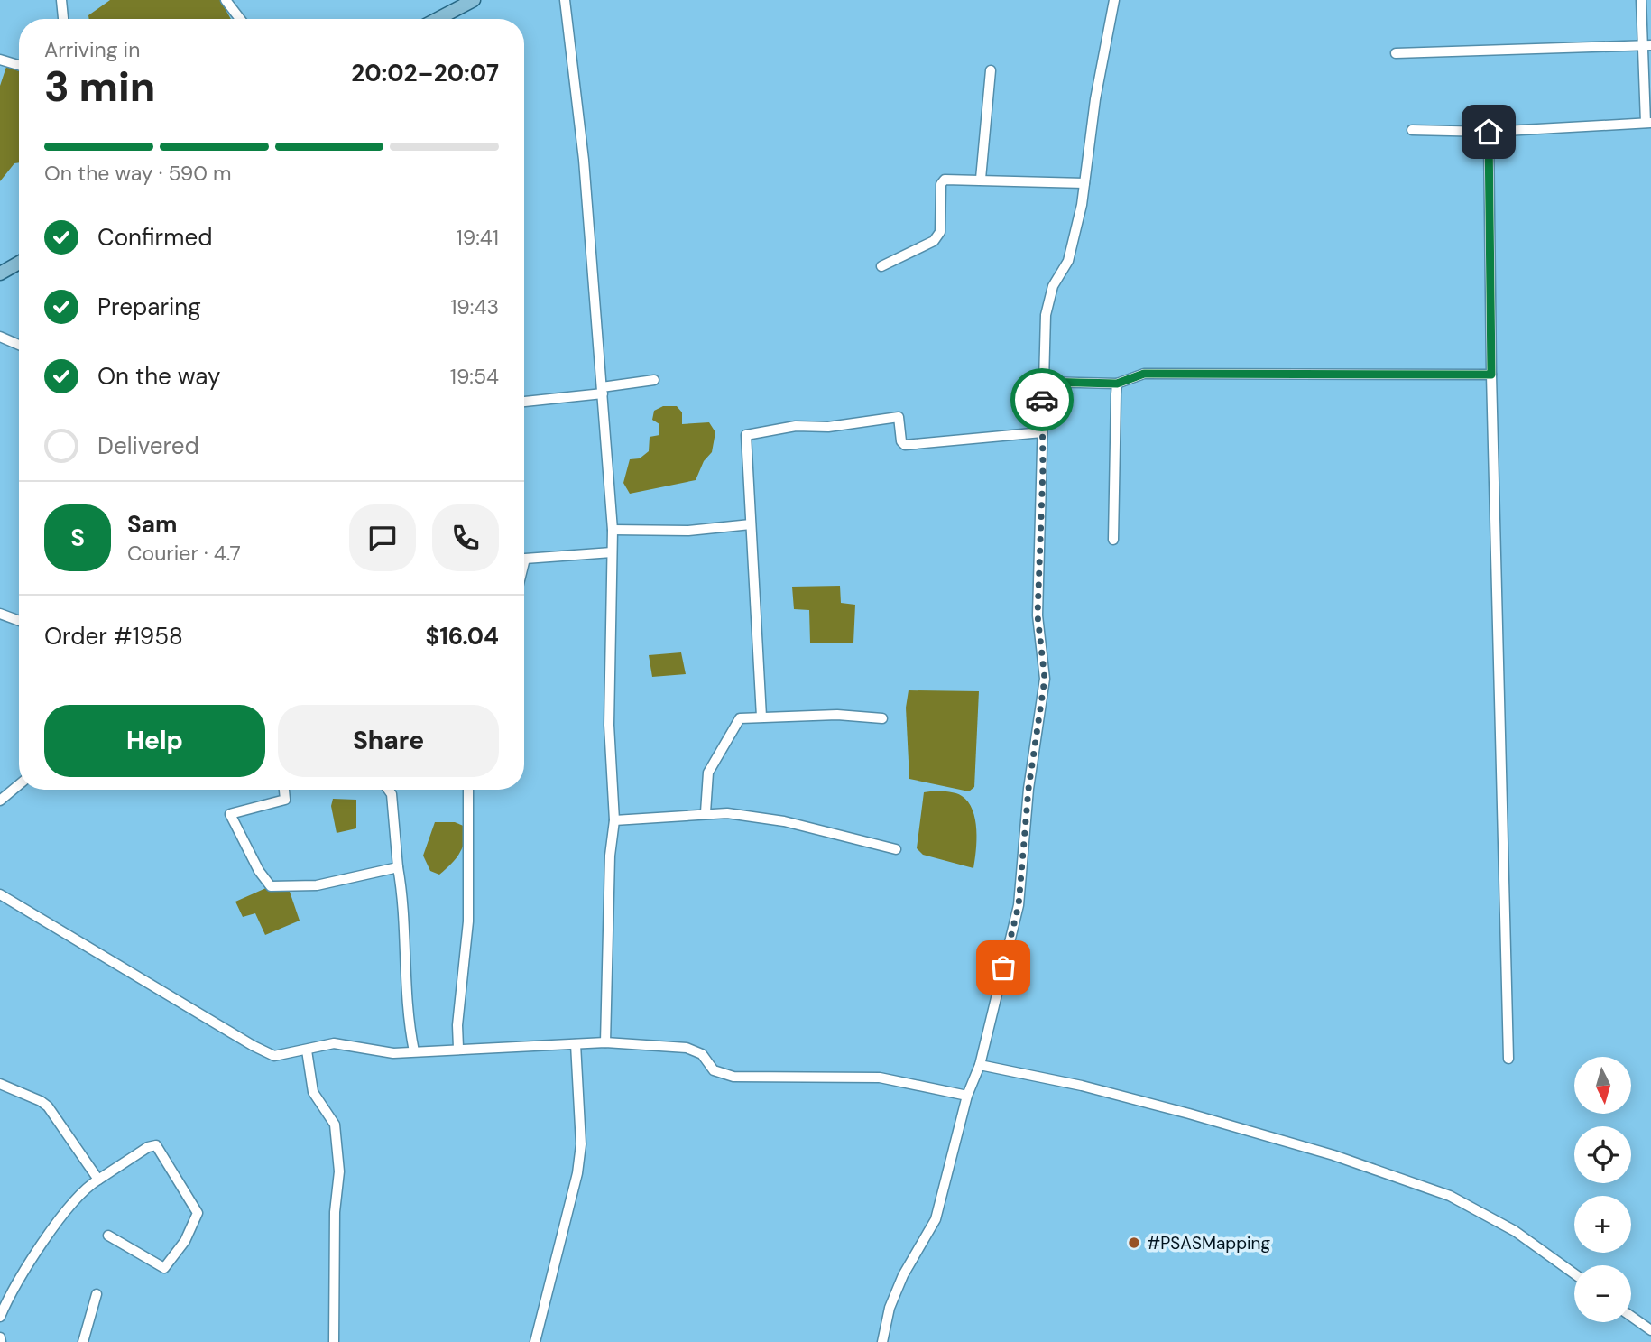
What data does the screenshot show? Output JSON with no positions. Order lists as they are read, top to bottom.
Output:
{
  "places": ["#PSASMapping"],
  "north": "bottom",
  "page": {
    "heading": ["3 min", "Arriving in", "20:02–20:07"],
    "panel": [
      "Sam",
      "Courier · 4.7",
      "Order #1958",
      "$16.04"
    ],
    "bar": "On the way · 590 m",
    "list": [
      ["Confirmed", "19:41"],
      ["Preparing", "19:43"],
      ["On the way", "19:54"],
      "Delivered"
    ],
    "round": "S",
    "buttons": ["Help", "Share"],
    "map_buttons": ["+", "−"]
  }
}
